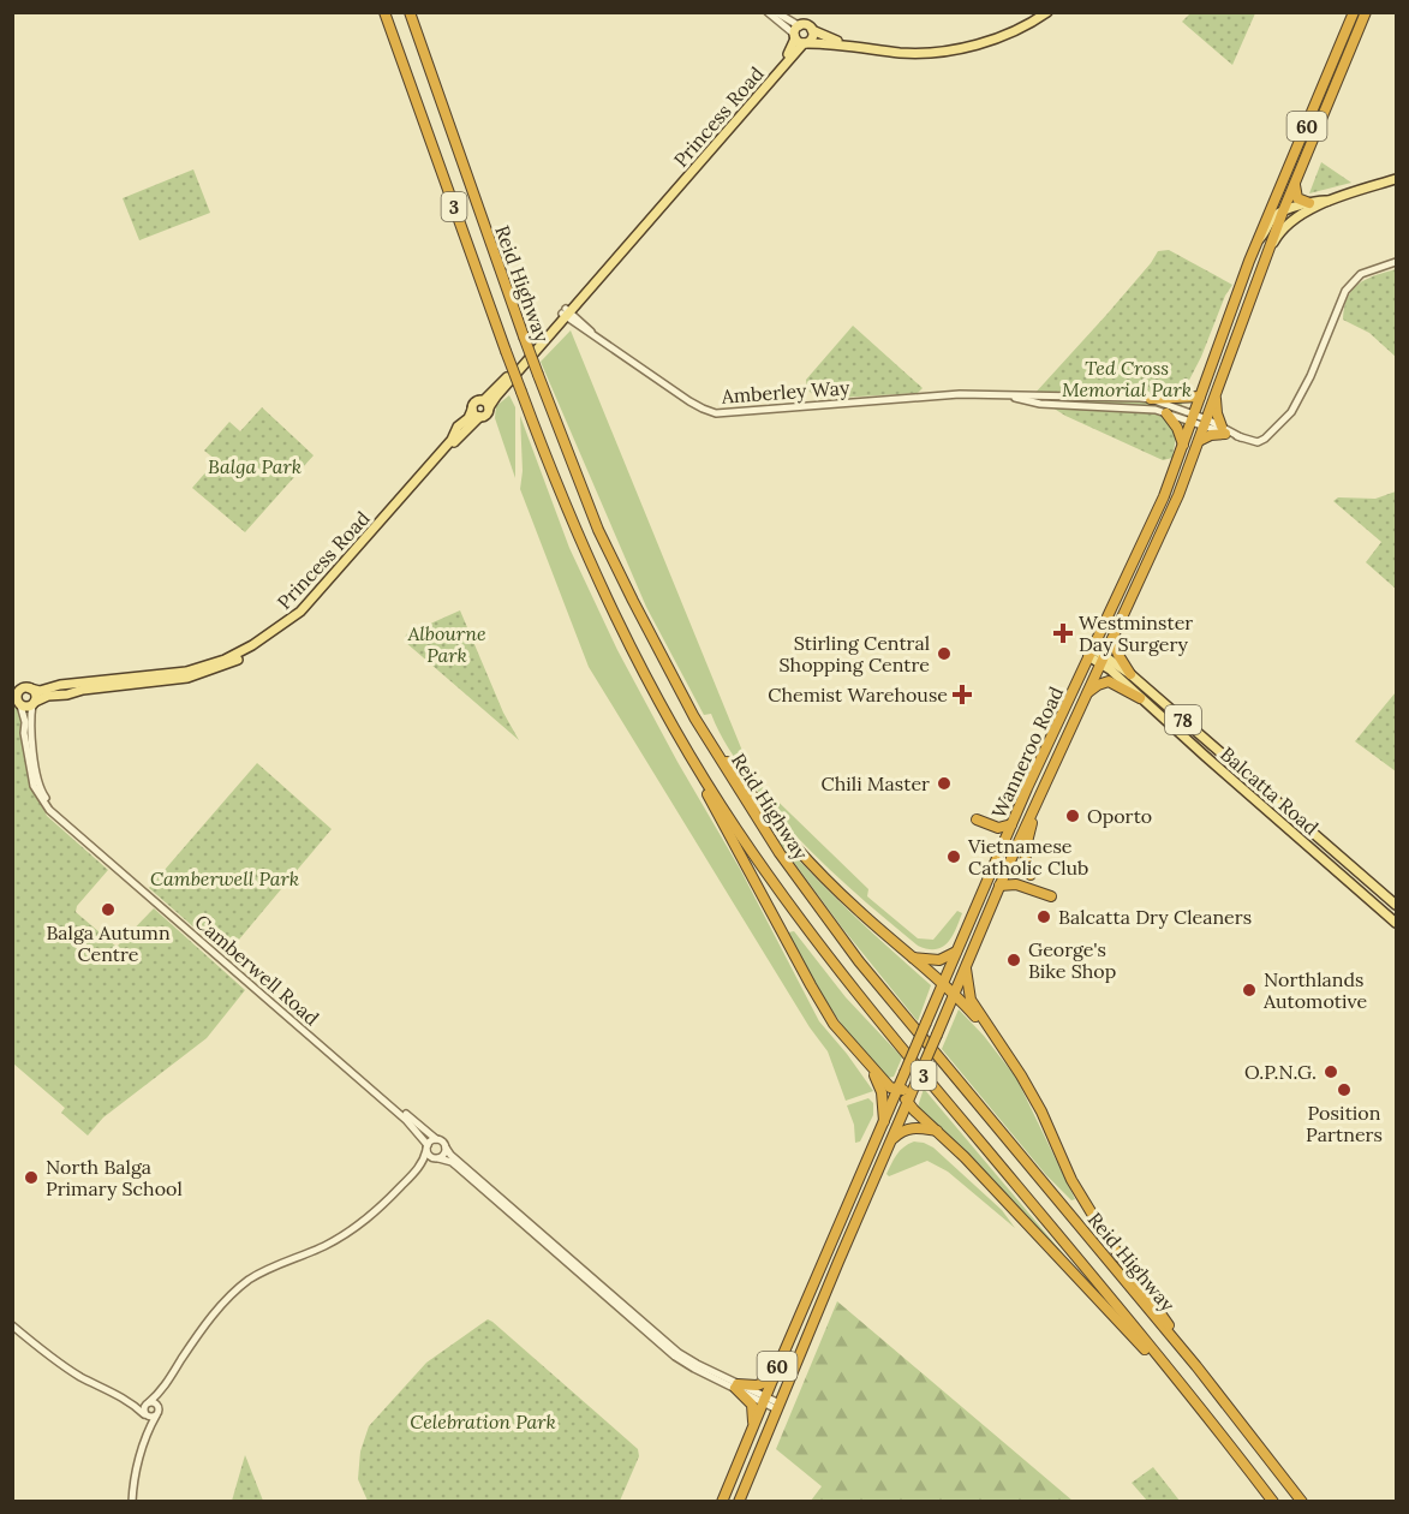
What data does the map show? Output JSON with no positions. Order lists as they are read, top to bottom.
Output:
{
  "streets": {
    "highway": [
      "60",
      "3",
      "Reid Highway",
      "Wanneroo Road"
    ],
    "main road": ["Princess Road", "78", "Balcatta Road"],
    "street": ["Amberley Way", "Camberwell Road"]
  },
  "crossings": [
    ["Princess Road", "Amberley Way"],
    ["Princess Road", "Camberwell Road"],
    ["Amberley Way", "Wanneroo Road"],
    ["Wanneroo Road", "Balcatta Road"]
  ],
  "parks": [
    "Ted Cross Memorial Park",
    "Balga Park",
    "Albourne Park",
    "Camberwell Park",
    "Celebration Park"
  ],
  "places": {
    "health": ["Westminster Day Surgery", "Chemist Warehouse"],
    "other": [
      "Stirling Central Shopping Centre",
      "Chili Master",
      "Oporto",
      "Vietnamese Catholic Club",
      "Balga Autumn Centre",
      "Balcatta Dry Cleaners",
      "George's Bike Shop",
      "Northlands Automotive",
      "O.P.N.G.",
      "Position Partners",
      "North Balga Primary School"
    ]
  }
}
